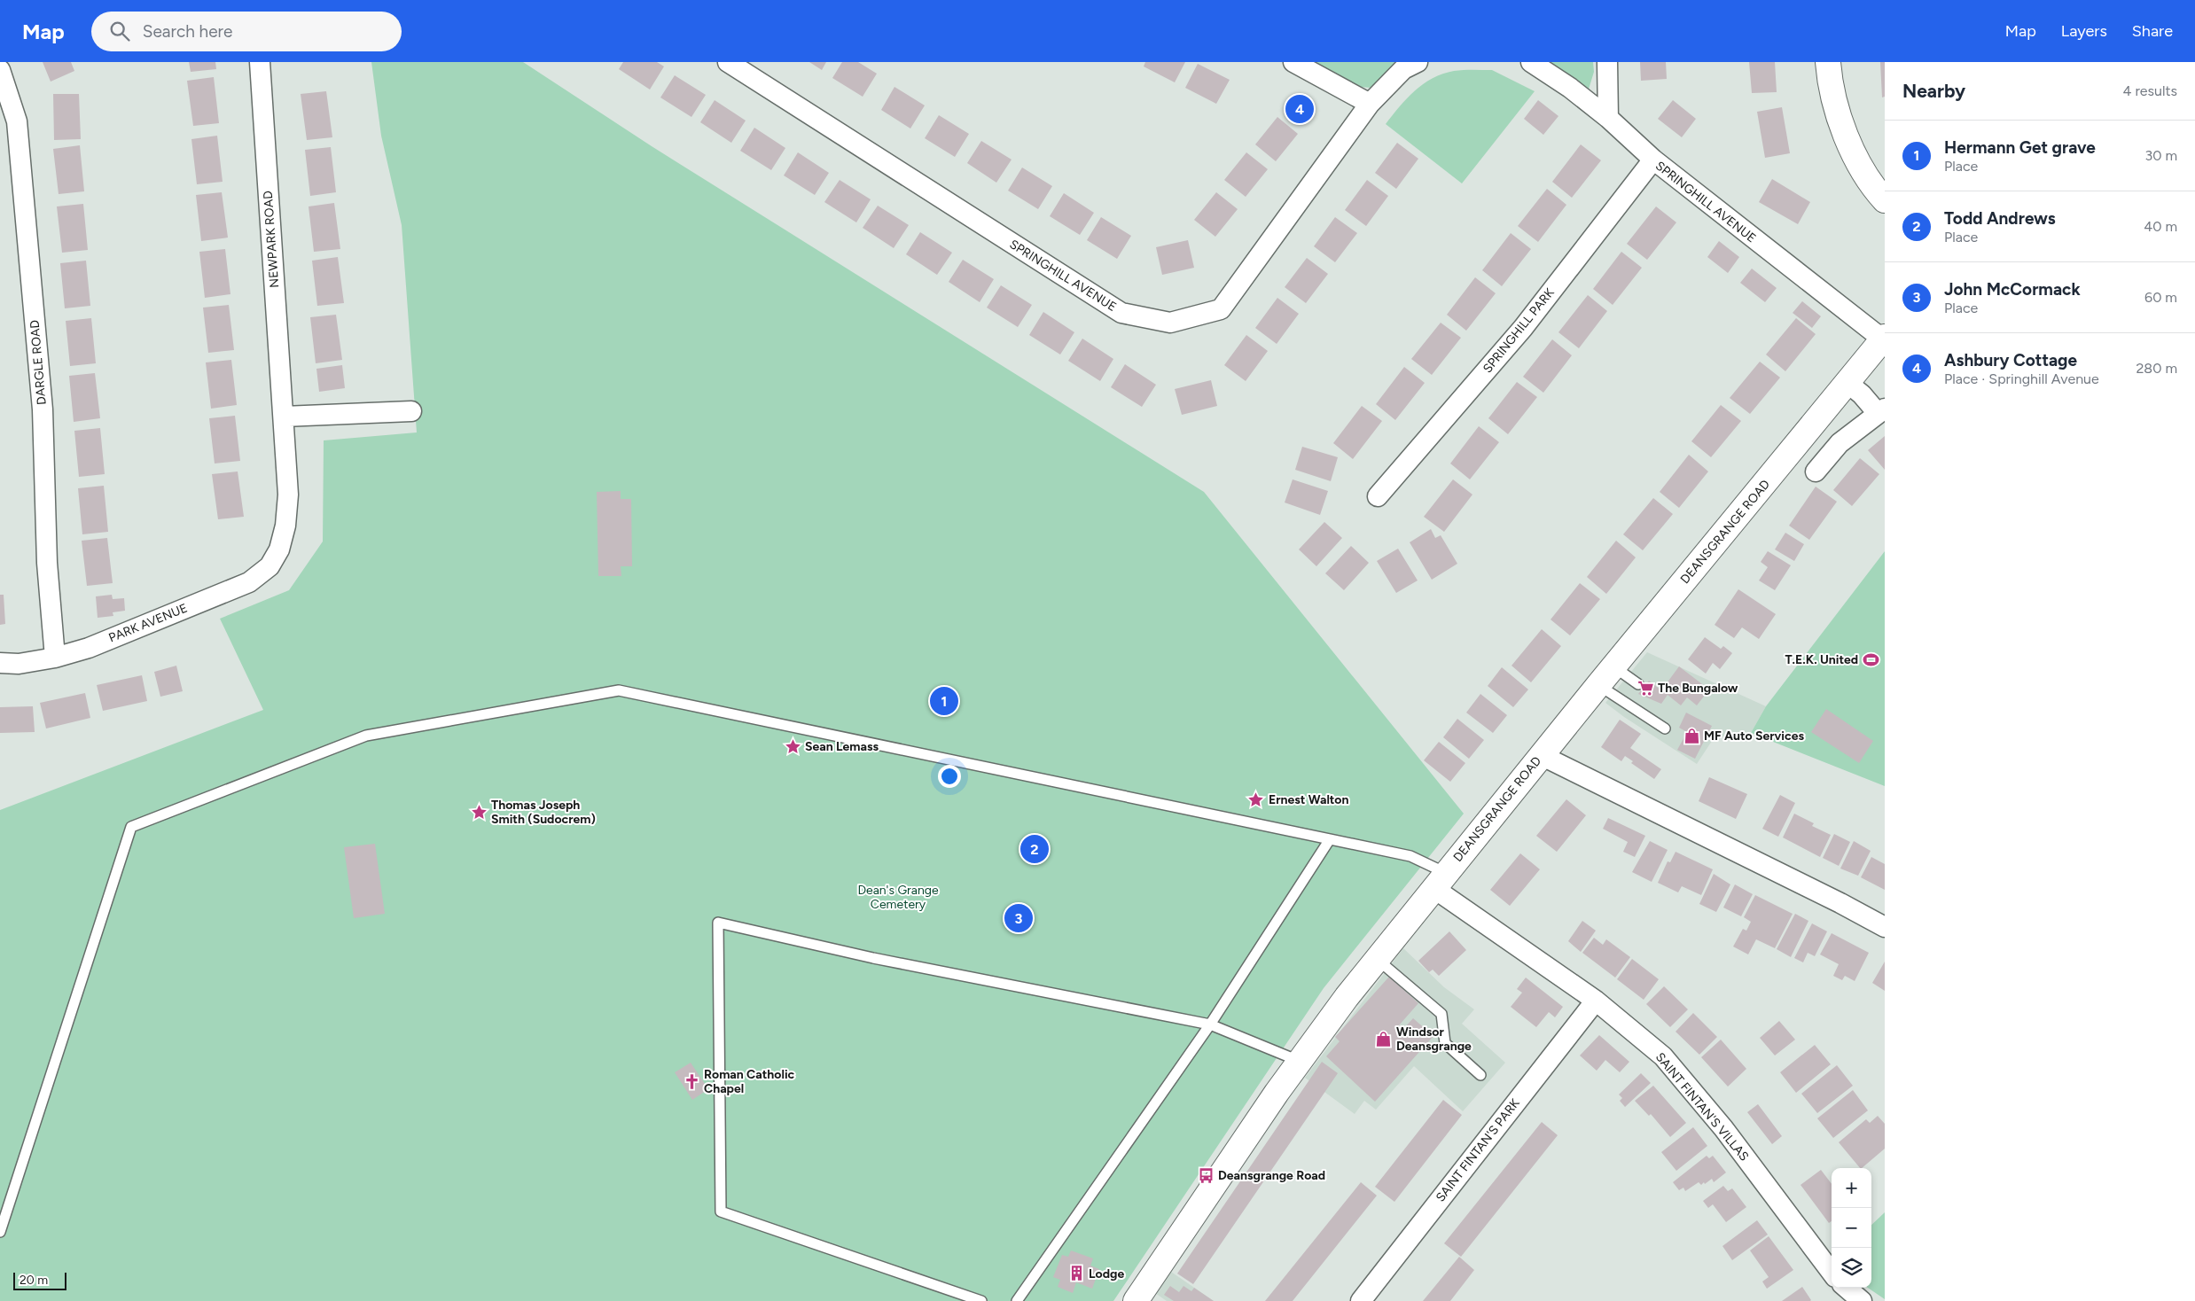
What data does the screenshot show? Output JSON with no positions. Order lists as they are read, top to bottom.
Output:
{
  "streets": {
    "main road": ["DEANSGRANGE ROAD"],
    "street": [
      "SPRINGHILL AVENUE",
      "NEWPARK ROAD",
      "SPRINGHILL PARK",
      "DARGLE ROAD",
      "PARK AVENUE",
      "SAINT FINTAN'S VILLAS",
      "SAINT FINTAN'S PARK"
    ]
  },
  "crossings": [
    ["SPRINGHILL AVENUE", "SPRINGHILL PARK"],
    ["SPRINGHILL AVENUE", "DEANSGRANGE ROAD"],
    ["NEWPARK ROAD", "PARK AVENUE"],
    ["DARGLE ROAD", "PARK AVENUE"],
    ["DEANSGRANGE ROAD", "SAINT FINTAN'S VILLAS"],
    ["SAINT FINTAN'S VILLAS", "SAINT FINTAN'S PARK"]
  ],
  "parks": ["Dean's Grange Cemetery"],
  "places": {
    "sports": ["T.E.K. United"],
    "supermarket": ["The Bungalow"],
    "shop": ["MF Auto Services", "Windsor Deansgrange"],
    "place": ["Sean Lemass", "Ernest Walton", "Thomas Joseph Smith (Sudocrem)"],
    "church": ["Roman Catholic Chapel"],
    "bus stop": ["Deansgrange Road"],
    "building": ["Lodge"]
  },
  "scale_bar": "20 m",
  "page": {
    "header": "Map",
    "search": "Search here",
    "nav": ["Map", "Layers", "Share"],
    "heading": ["Nearby", "4 results"],
    "pins": [
      "4",
      "1",
      "2",
      "3"
    ],
    "list": [
      {
        "mark": "1",
        "name": "Hermann Get grave",
        "note": "Place",
        "value": "30 m"
      },
      {
        "mark": "2",
        "name": "Todd Andrews",
        "note": "Place",
        "value": "40 m"
      },
      {
        "mark": "3",
        "name": "John McCormack",
        "note": "Place",
        "value": "60 m"
      },
      {
        "mark": "4",
        "name": "Ashbury Cottage",
        "note": "Place · Springhill Avenue",
        "value": "280 m"
      }
    ],
    "map_buttons": ["+", "−"],
    "scale": "20 m"
  }
}
